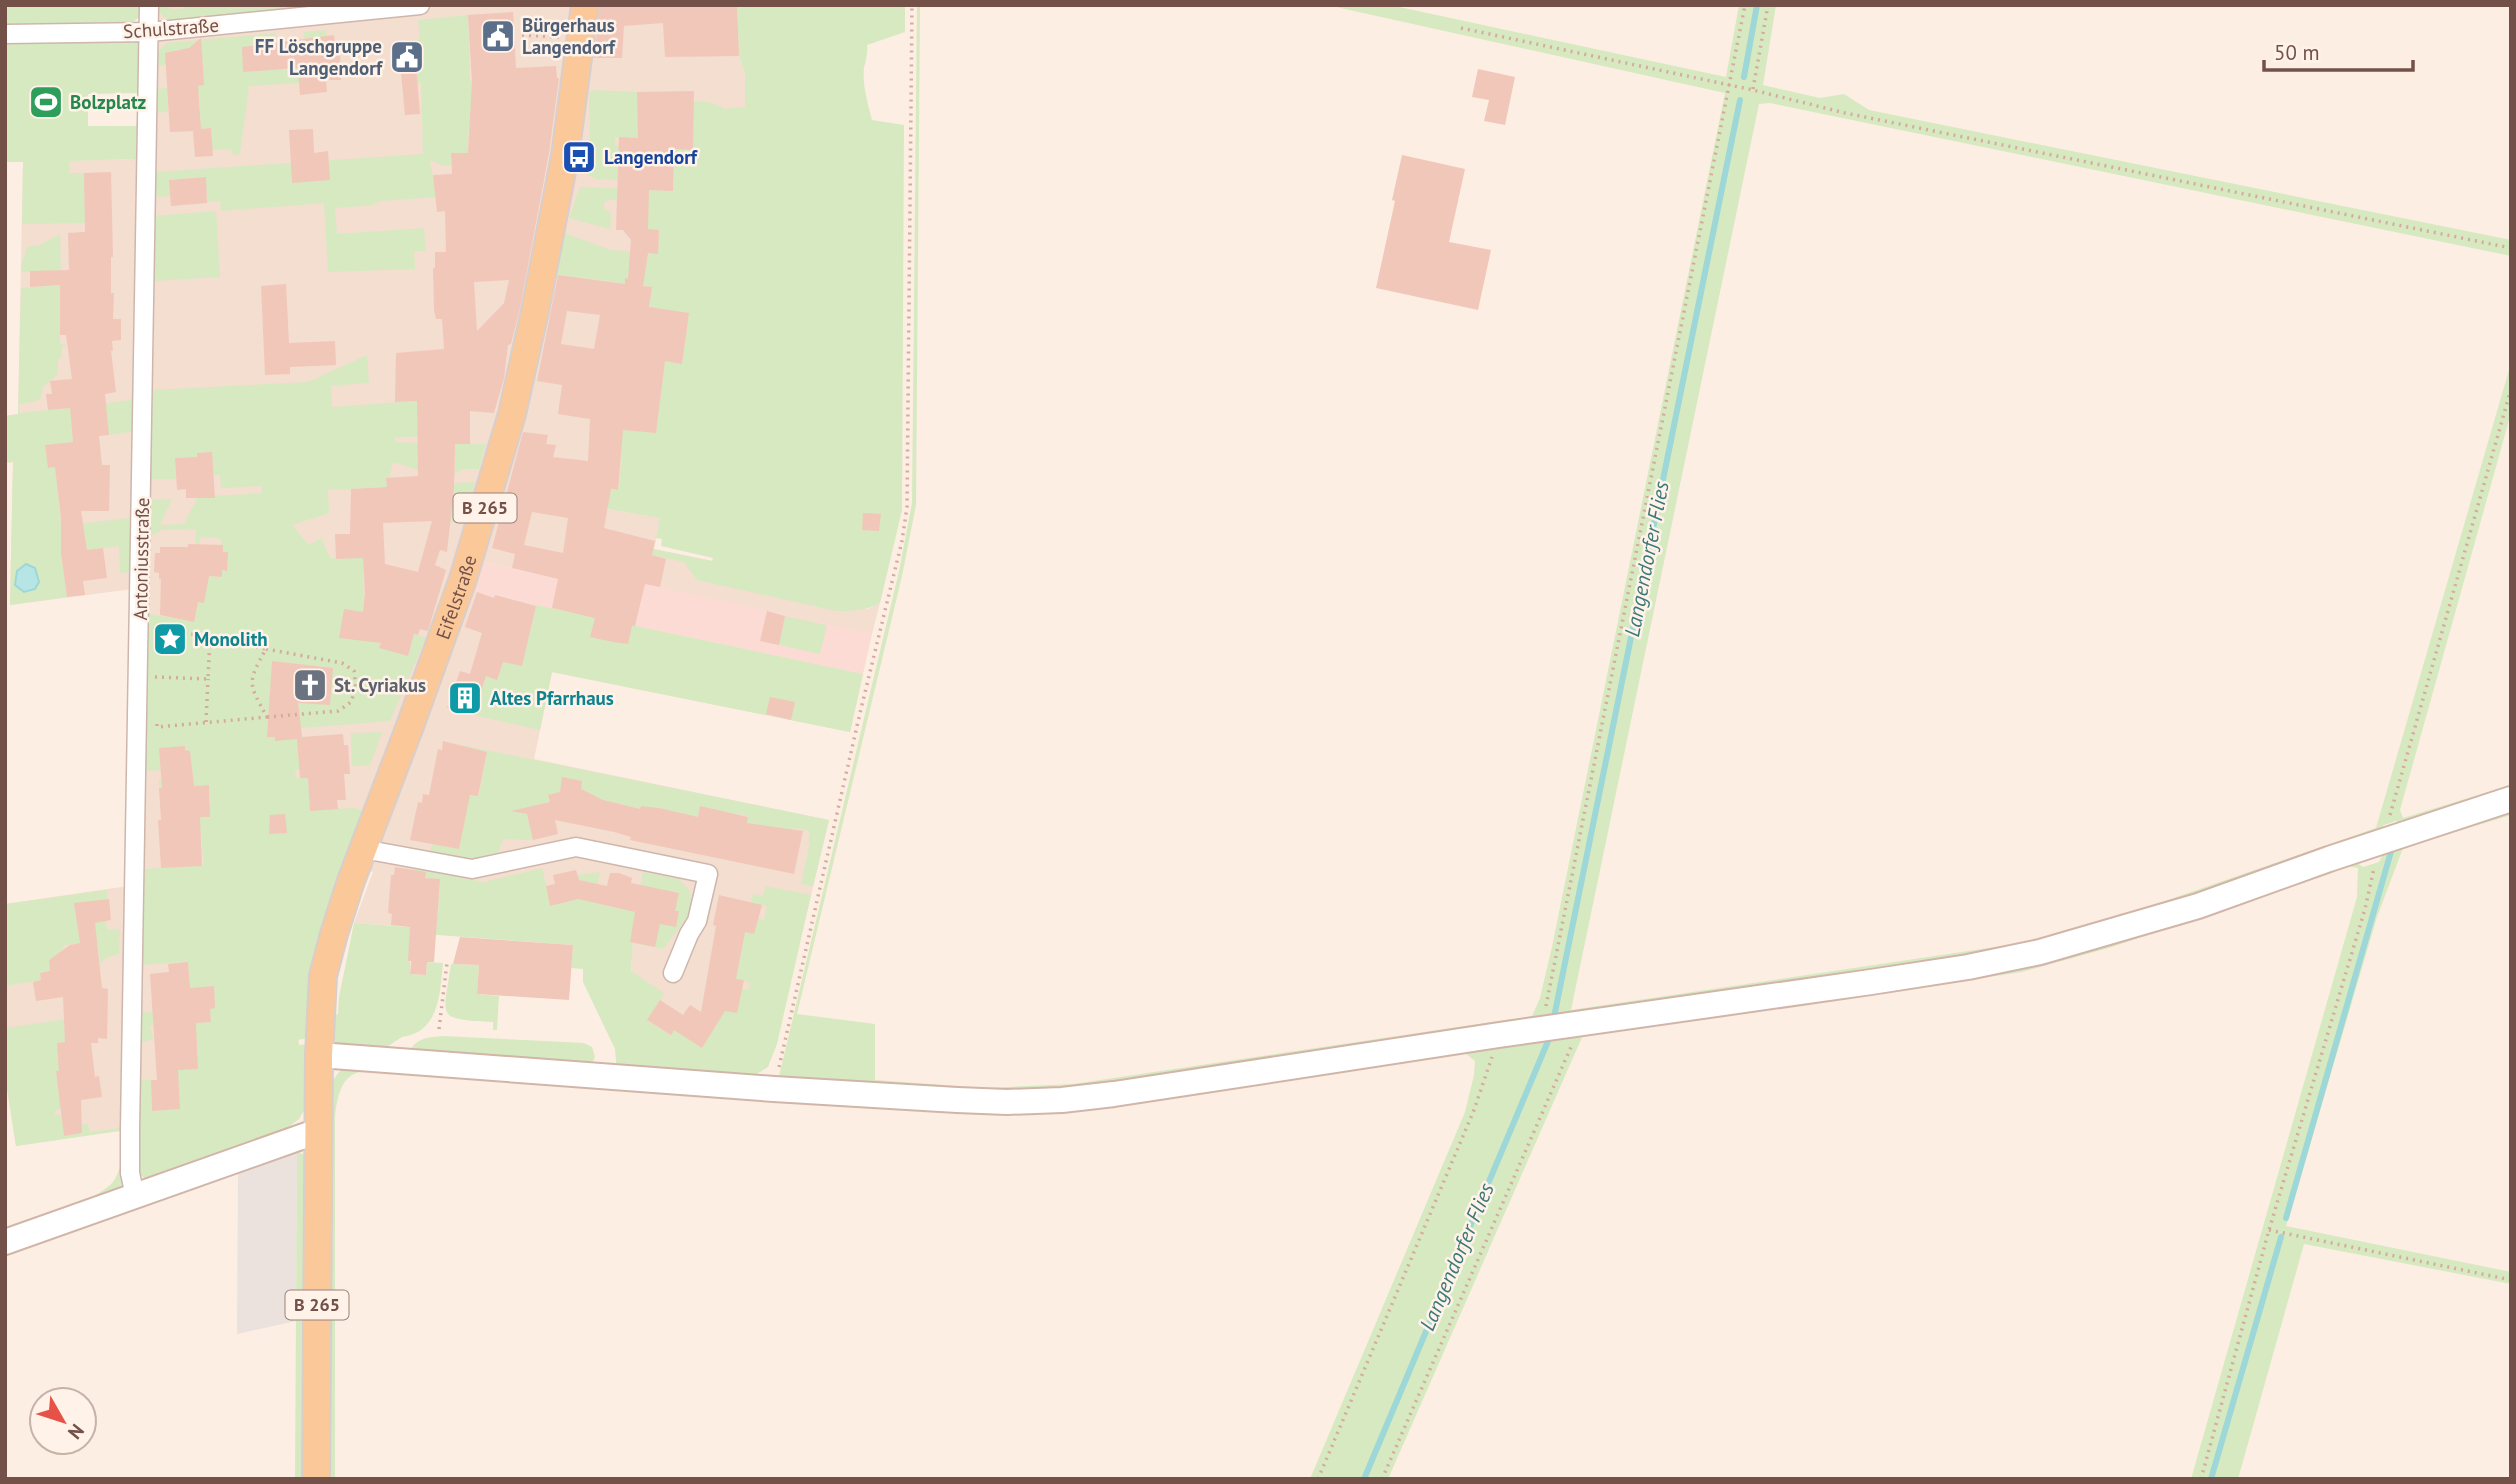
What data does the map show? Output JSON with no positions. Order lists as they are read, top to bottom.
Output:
{
  "streets": {
    "main road": ["B 265", "Eifelstraße"],
    "street": ["Schulstraße", "Antoniusstraße"]
  },
  "crossings": [
    ["Schulstraße", "Antoniusstraße"],
    ["B 265", "Eifelstraße"]
  ],
  "water": ["Langendorfer Flies"],
  "places": {
    "public building": ["Bürgerhaus Langendorf", "FF Löschgruppe Langendorf"],
    "sports": ["Bolzplatz"],
    "bus stop": ["Langendorf"],
    "place": ["Monolith"],
    "church": ["St. Cyriakus"],
    "building": ["Altes Pfarrhaus"]
  },
  "scale_bar": "50 m",
  "north": "bottom right"
}
